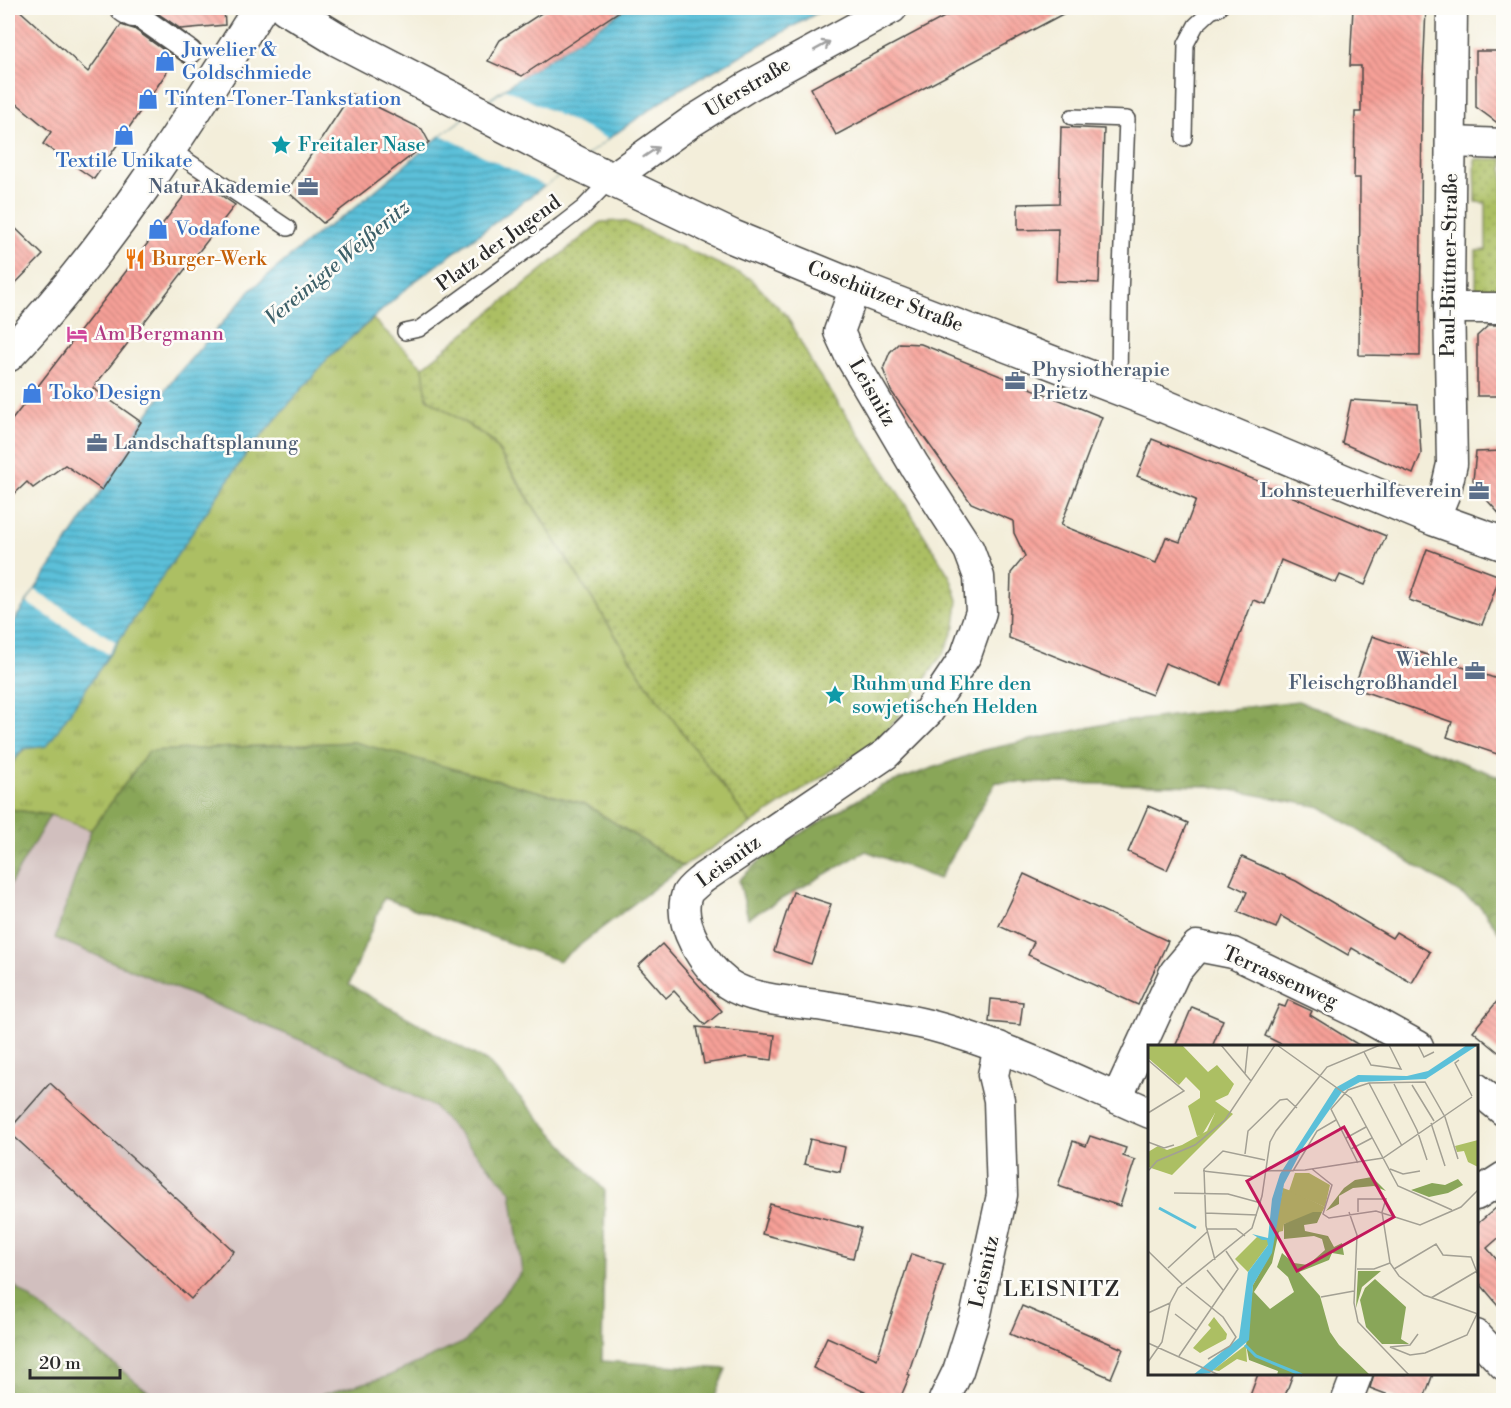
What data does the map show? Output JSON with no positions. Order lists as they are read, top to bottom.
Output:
{
  "streets": {
    "street": [
      "Uferstraße",
      "Paul-Büttner-Straße",
      "Coschützer Straße",
      "Leisnitz",
      "Terrassenweg"
    ],
    "lane": ["Platz der Jugend"]
  },
  "crossings": [
    ["Uferstraße", "Platz der Jugend"],
    ["Uferstraße", "Coschützer Straße"],
    ["Platz der Jugend", "Coschützer Straße"],
    ["Paul-Büttner-Straße", "Coschützer Straße"],
    ["Coschützer Straße", "Leisnitz"]
  ],
  "one_way": ["Uferstraße"],
  "districts": ["LEISNITZ"],
  "water": ["Vereinigte Weißeritz"],
  "places": {
    "shop": [
      "Juwelier & Goldschmiede",
      "Tinten-Toner-Tankstation",
      "Textile Unikate",
      "Vodafone",
      "Toko Design"
    ],
    "place": ["Freitaler Nase", "Ruhm und Ehre den sowjetischen Helden"],
    "office": [
      "NaturAkademie",
      "Physiotherapie Prietz",
      "Landschaftsplanung",
      "Lohnsteuerhilfeverein",
      "Wiehle Fleischgroßhandel"
    ],
    "restaurant": ["Burger-Werk"],
    "hotel": ["Am Bergmann"]
  },
  "scale_bar": "20 m"
}
